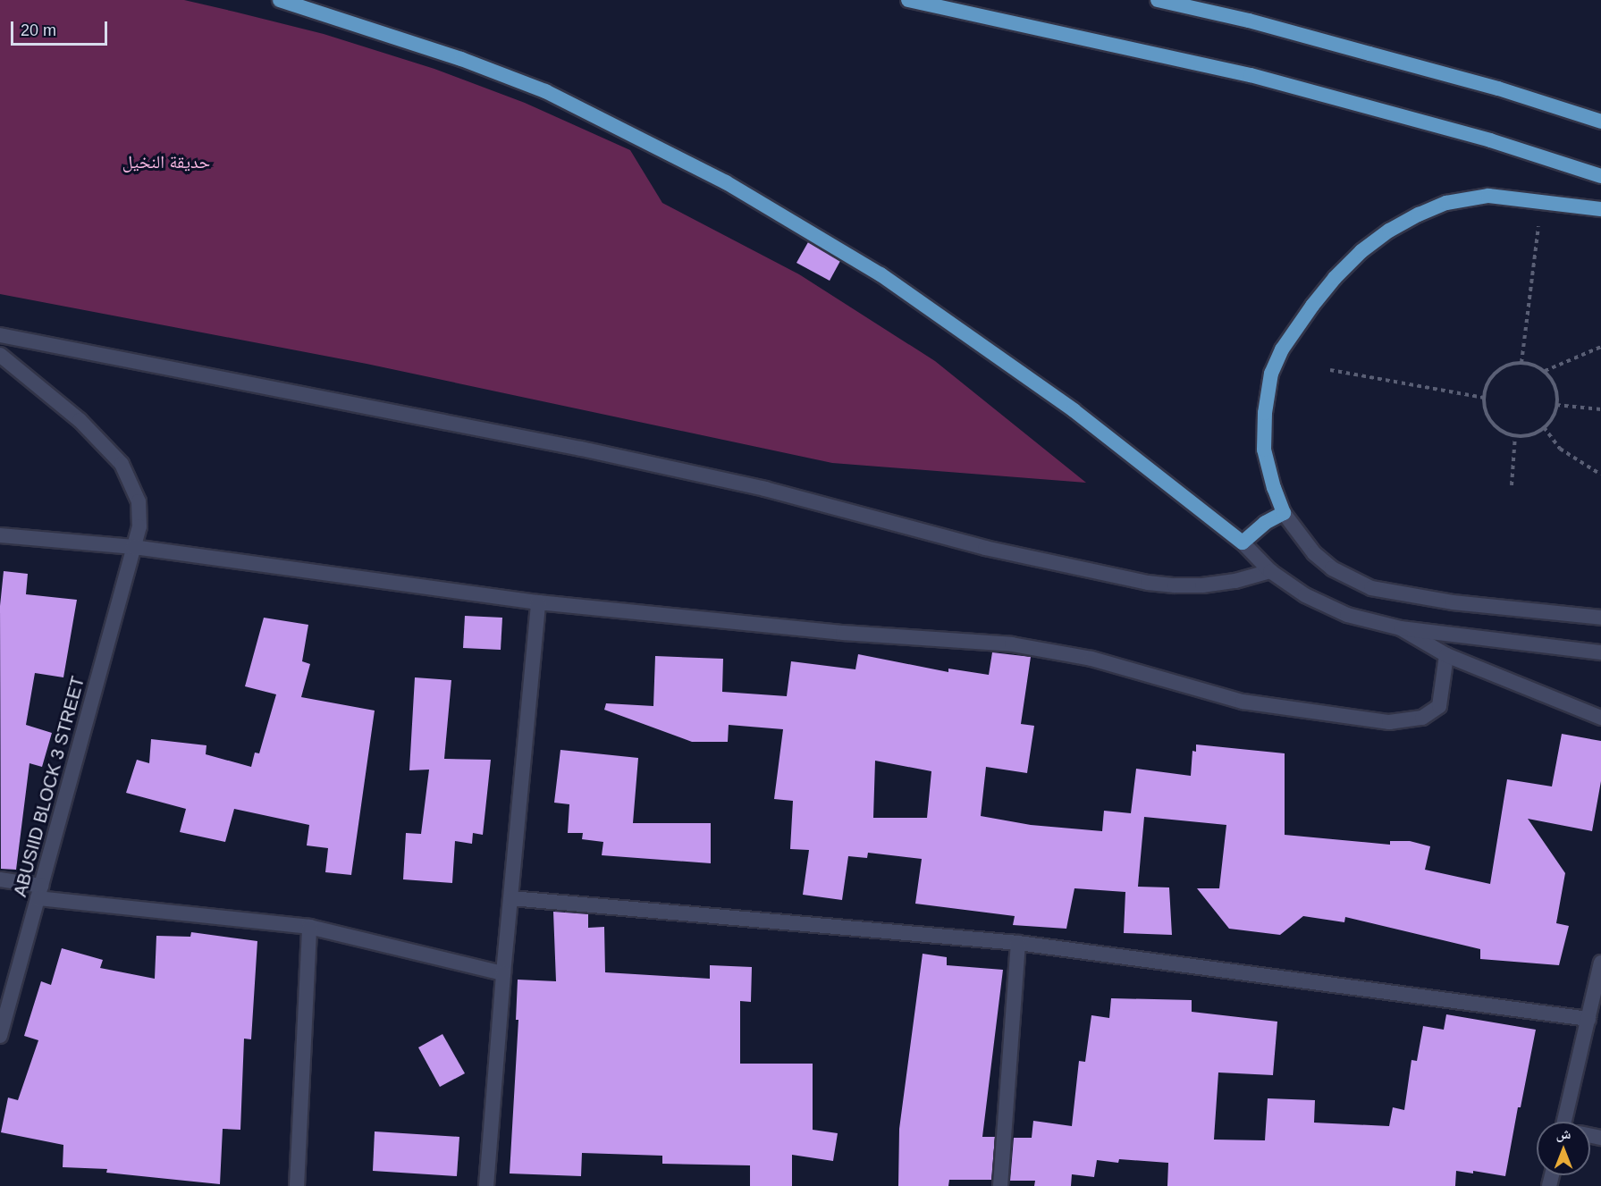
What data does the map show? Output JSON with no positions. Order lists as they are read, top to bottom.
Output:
{
  "streets": {
    "street": ["ABUSIID BLOCK 3 STREET"]
  },
  "parks": ["حديقة النخيل"],
  "scale_bar": "20 m",
  "north": "top"
}
